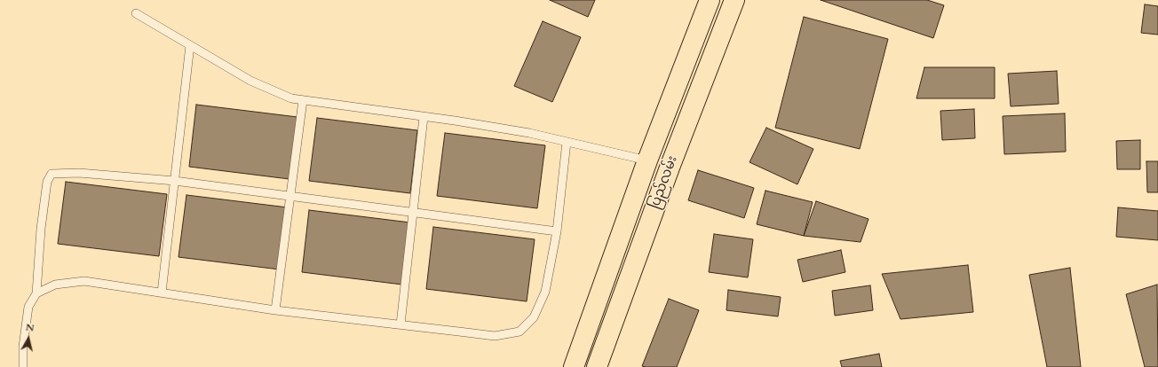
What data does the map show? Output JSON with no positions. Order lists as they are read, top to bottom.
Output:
{
  "streets": {
    "highway": ["ပြည်လမ်း"]
  },
  "north": "top"
}
